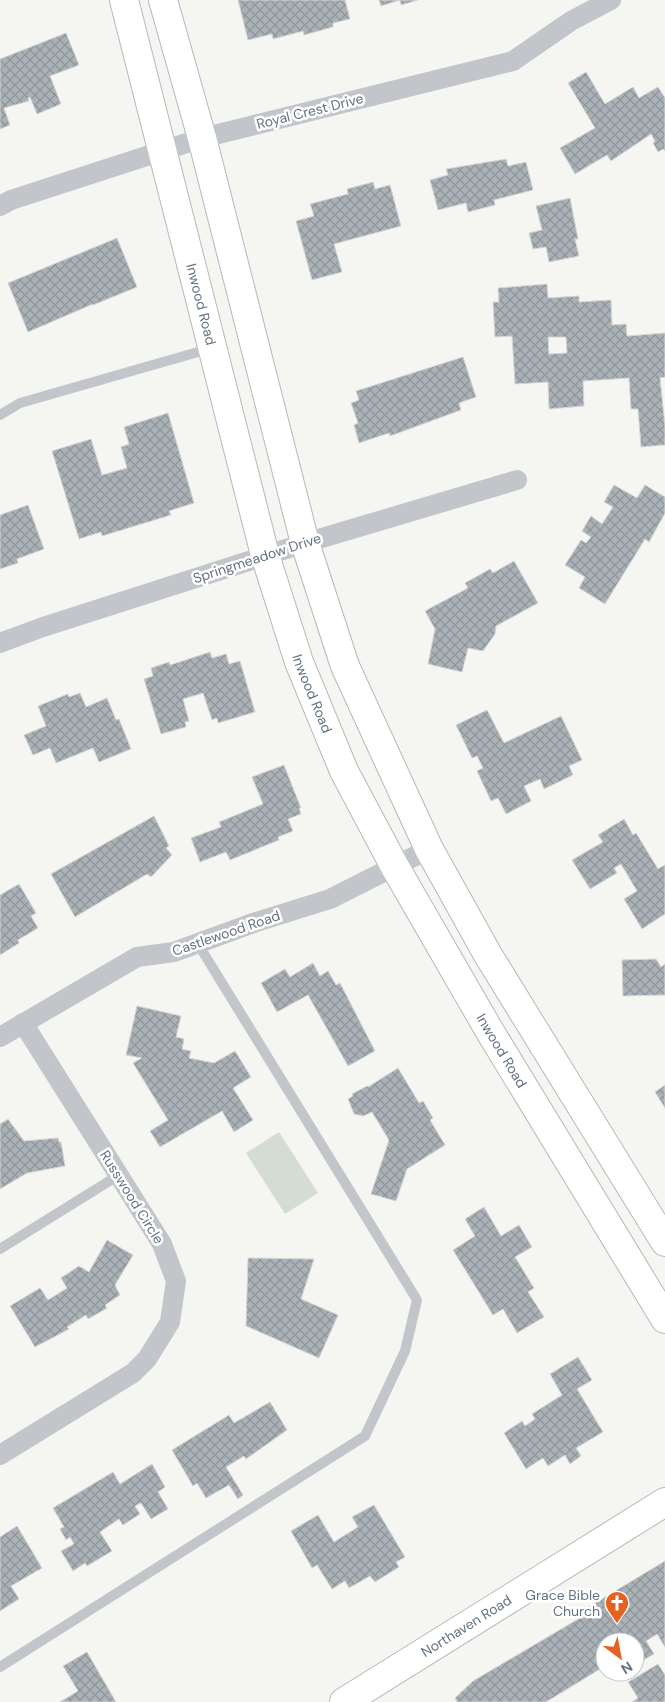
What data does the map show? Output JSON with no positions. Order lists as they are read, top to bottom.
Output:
{
  "streets": {
    "main road": ["Inwood Road", "Northaven Road"],
    "street": [
      "Royal Crest Drive",
      "Springmeadow Drive",
      "Castlewood Road",
      "Russwood Circle"
    ]
  },
  "crossings": [
    ["Royal Crest Drive", "Inwood Road"],
    ["Inwood Road", "Springmeadow Drive"],
    ["Inwood Road", "Castlewood Road"],
    ["Castlewood Road", "Russwood Circle"]
  ],
  "places": {
    "church": ["Grace Bible Church"]
  },
  "north": "bottom right"
}
